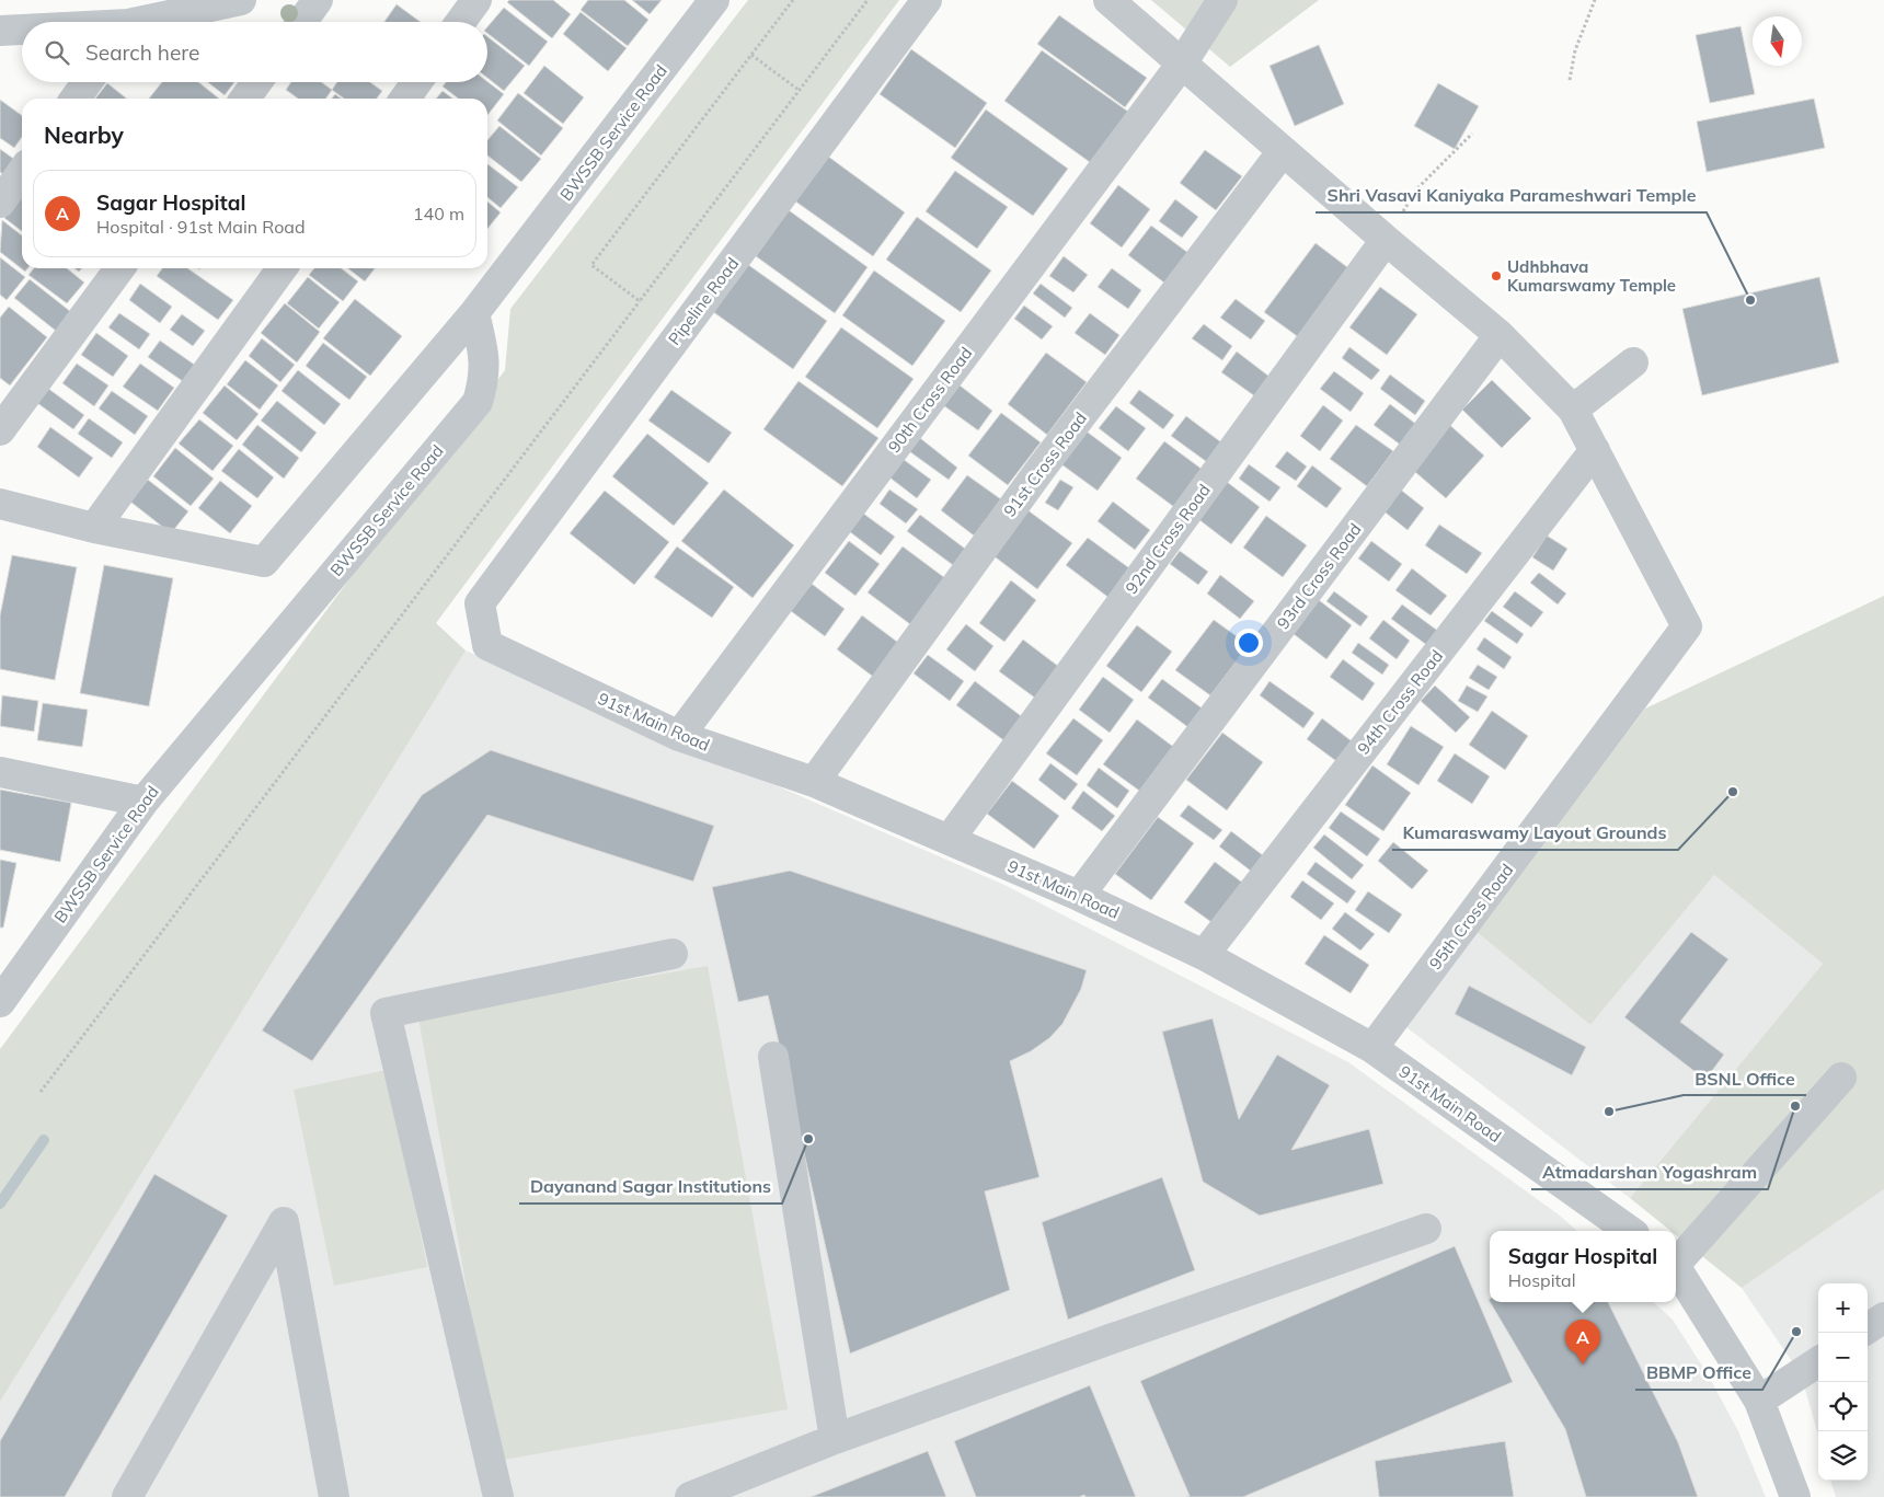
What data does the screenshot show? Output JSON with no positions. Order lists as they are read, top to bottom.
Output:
{
  "streets": {
    "street": [
      "BWSSB Service Road",
      "Pipeline Road",
      "90th Cross Road",
      "91st Cross Road",
      "92nd Cross Road",
      "93rd Cross Road",
      "94th Cross Road",
      "91st Main Road",
      "95th Cross Road"
    ]
  },
  "crossings": [
    ["Pipeline Road", "91st Main Road"],
    ["90th Cross Road", "91st Main Road"],
    ["91st Cross Road", "91st Main Road"],
    ["92nd Cross Road", "91st Main Road"],
    ["93rd Cross Road", "91st Main Road"],
    ["94th Cross Road", "91st Main Road"],
    ["94th Cross Road", "95th Cross Road"],
    ["91st Main Road", "95th Cross Road"]
  ],
  "places": [
    "Udhbhava Kumarswamy Temple",
    "Shri Vasavi Kaniyaka Parameshwari Temple",
    "Kumaraswamy Layout Grounds",
    "Atmadarshan Yogashram",
    "BSNL Office",
    "Dayanand Sagar Institutions",
    "BBMP Office"
  ],
  "north": "bottom",
  "page": {
    "search": "Search here",
    "heading": "Nearby",
    "list": [
      {
        "mark": "A",
        "name": "Sagar Hospital",
        "note": "Hospital · 91st Main Road",
        "value": "140 m"
      }
    ],
    "popup": ["Sagar Hospital", "Hospital"],
    "map_buttons": ["+", "−"],
    "pins": "A"
  }
}
